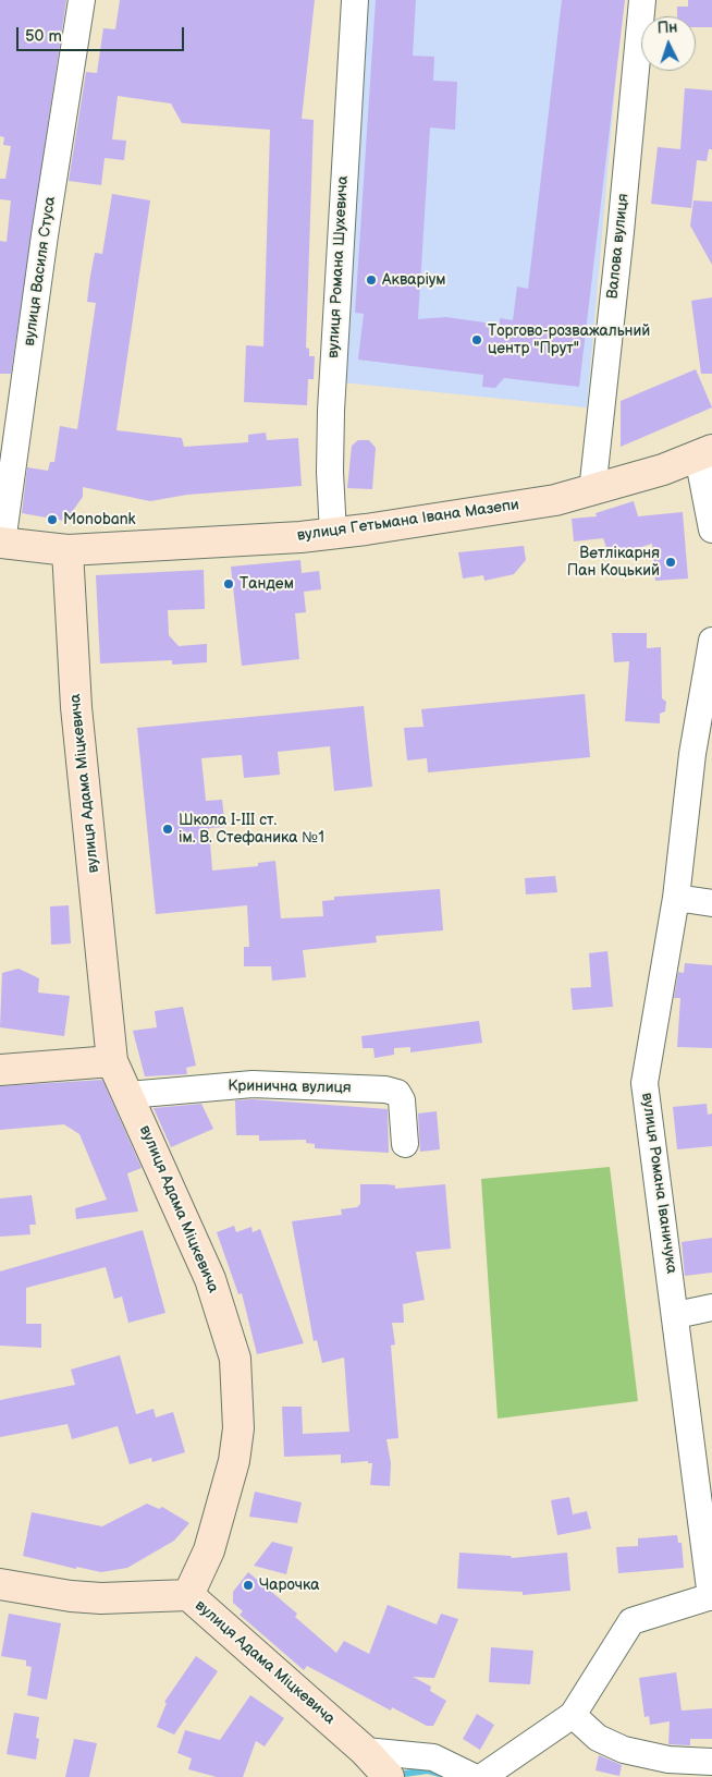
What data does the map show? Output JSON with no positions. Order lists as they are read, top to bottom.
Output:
{
  "streets": {
    "main road": ["вулиця Гетьмана Івана Мазепи", "вулиця Адама Міцкевича"],
    "street": [
      "Валова вулиця",
      "вулиця Романа Шухевича",
      "вулиця Василя Стуса",
      "Кринична вулиця",
      "вулиця Романа Іваничука"
    ]
  },
  "crossings": [
    ["Валова вулиця", "вулиця Гетьмана Івана Мазепи"],
    ["вулиця Романа Шухевича", "вулиця Гетьмана Івана Мазепи"],
    ["вулиця Василя Стуса", "вулиця Гетьмана Івана Мазепи"],
    ["вулиця Гетьмана Івана Мазепи", "вулиця Адама Міцкевича"],
    ["вулиця Адама Міцкевича", "Кринична вулиця"]
  ],
  "places": [
    "Акваріум",
    "Торгово-розважальний центр \"Прут\"",
    "Monobank",
    "Ветлікарня Пан Коцький",
    "Тандем",
    "Школа I-III ст. ім. В. Стефаника №1",
    "Чарочка"
  ],
  "scale_bar": "50 m",
  "north": "top"
}
